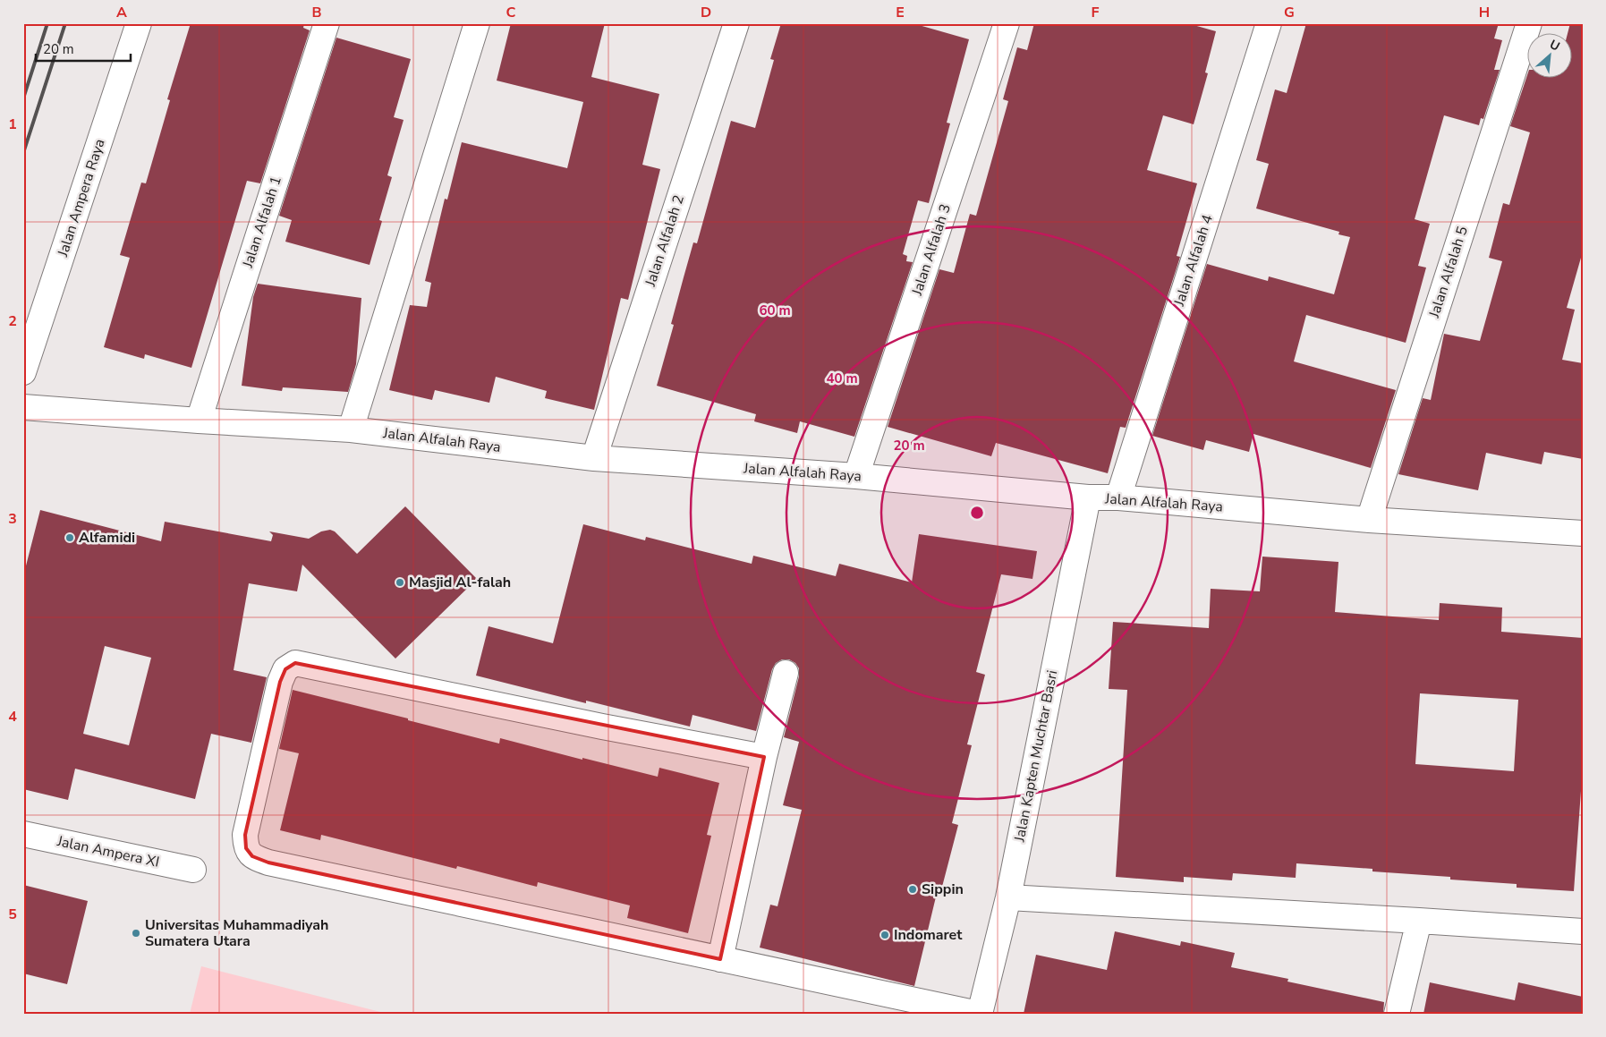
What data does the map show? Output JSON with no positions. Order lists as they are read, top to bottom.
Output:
{
  "streets": {
    "street": [
      "Jalan Ampera Raya",
      "Jalan Alfalah 1",
      "Jalan Alfalah 2",
      "Jalan Alfalah 3",
      "Jalan Alfalah 4",
      "Jalan Alfalah 5",
      "Jalan Alfalah Raya",
      "Jalan Kapten Muchtar Basri",
      "Jalan Ampera XI"
    ]
  },
  "crossings": [
    ["Jalan Alfalah 1", "Jalan Alfalah Raya"],
    ["Jalan Alfalah 2", "Jalan Alfalah Raya"],
    ["Jalan Alfalah 3", "Jalan Alfalah Raya"],
    ["Jalan Alfalah 4", "Jalan Alfalah Raya"],
    ["Jalan Alfalah 5", "Jalan Alfalah Raya"],
    ["Jalan Alfalah Raya", "Jalan Kapten Muchtar Basri"]
  ],
  "places": [
    "Alfamidi",
    "Masjid Al-falah",
    "Sippin",
    "Universitas Muhammadiyah Sumatera Utara",
    "Indomaret"
  ],
  "scale_bar": "20 m",
  "north": "top right",
  "grid": {
    "columns": [
      "A",
      "B",
      "C",
      "D",
      "E",
      "F",
      "G",
      "H"
    ],
    "rows": [
      "1",
      "2",
      "3",
      "4",
      "5"
    ]
  },
  "rings": ["60 m", "40 m", "20 m"]
}
